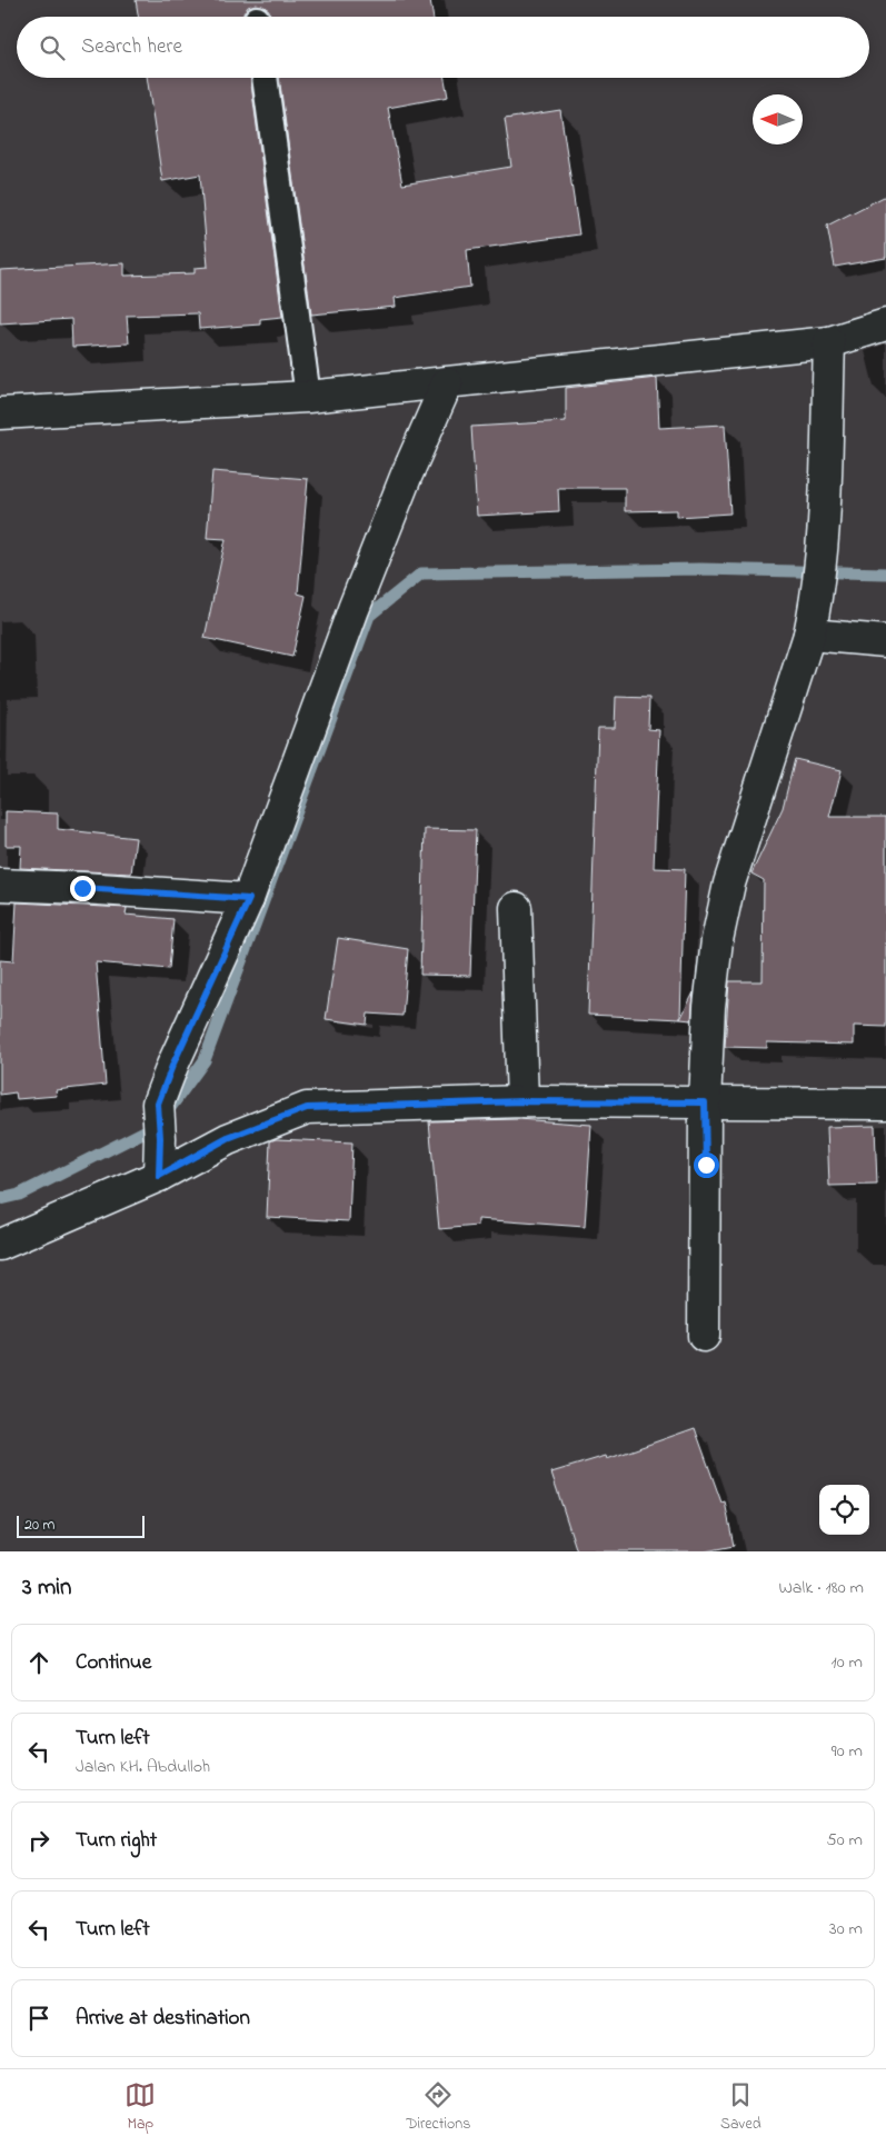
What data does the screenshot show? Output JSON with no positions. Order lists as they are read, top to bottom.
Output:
{
  "scale_bar": "20 m",
  "north": "left",
  "page": {
    "search": "Search here",
    "scale": "20 m",
    "heading": ["3 min", "Walk · 180 m"],
    "list": [
      ["Continue", "10 m"],
      ["Turn left", "Jalan KH. Abdulloh", "90 m"],
      ["Turn right", "50 m"],
      ["Turn left", "30 m"],
      "Arrive at destination"
    ],
    "nav": ["Map", "Directions", "Saved"]
  }
}
